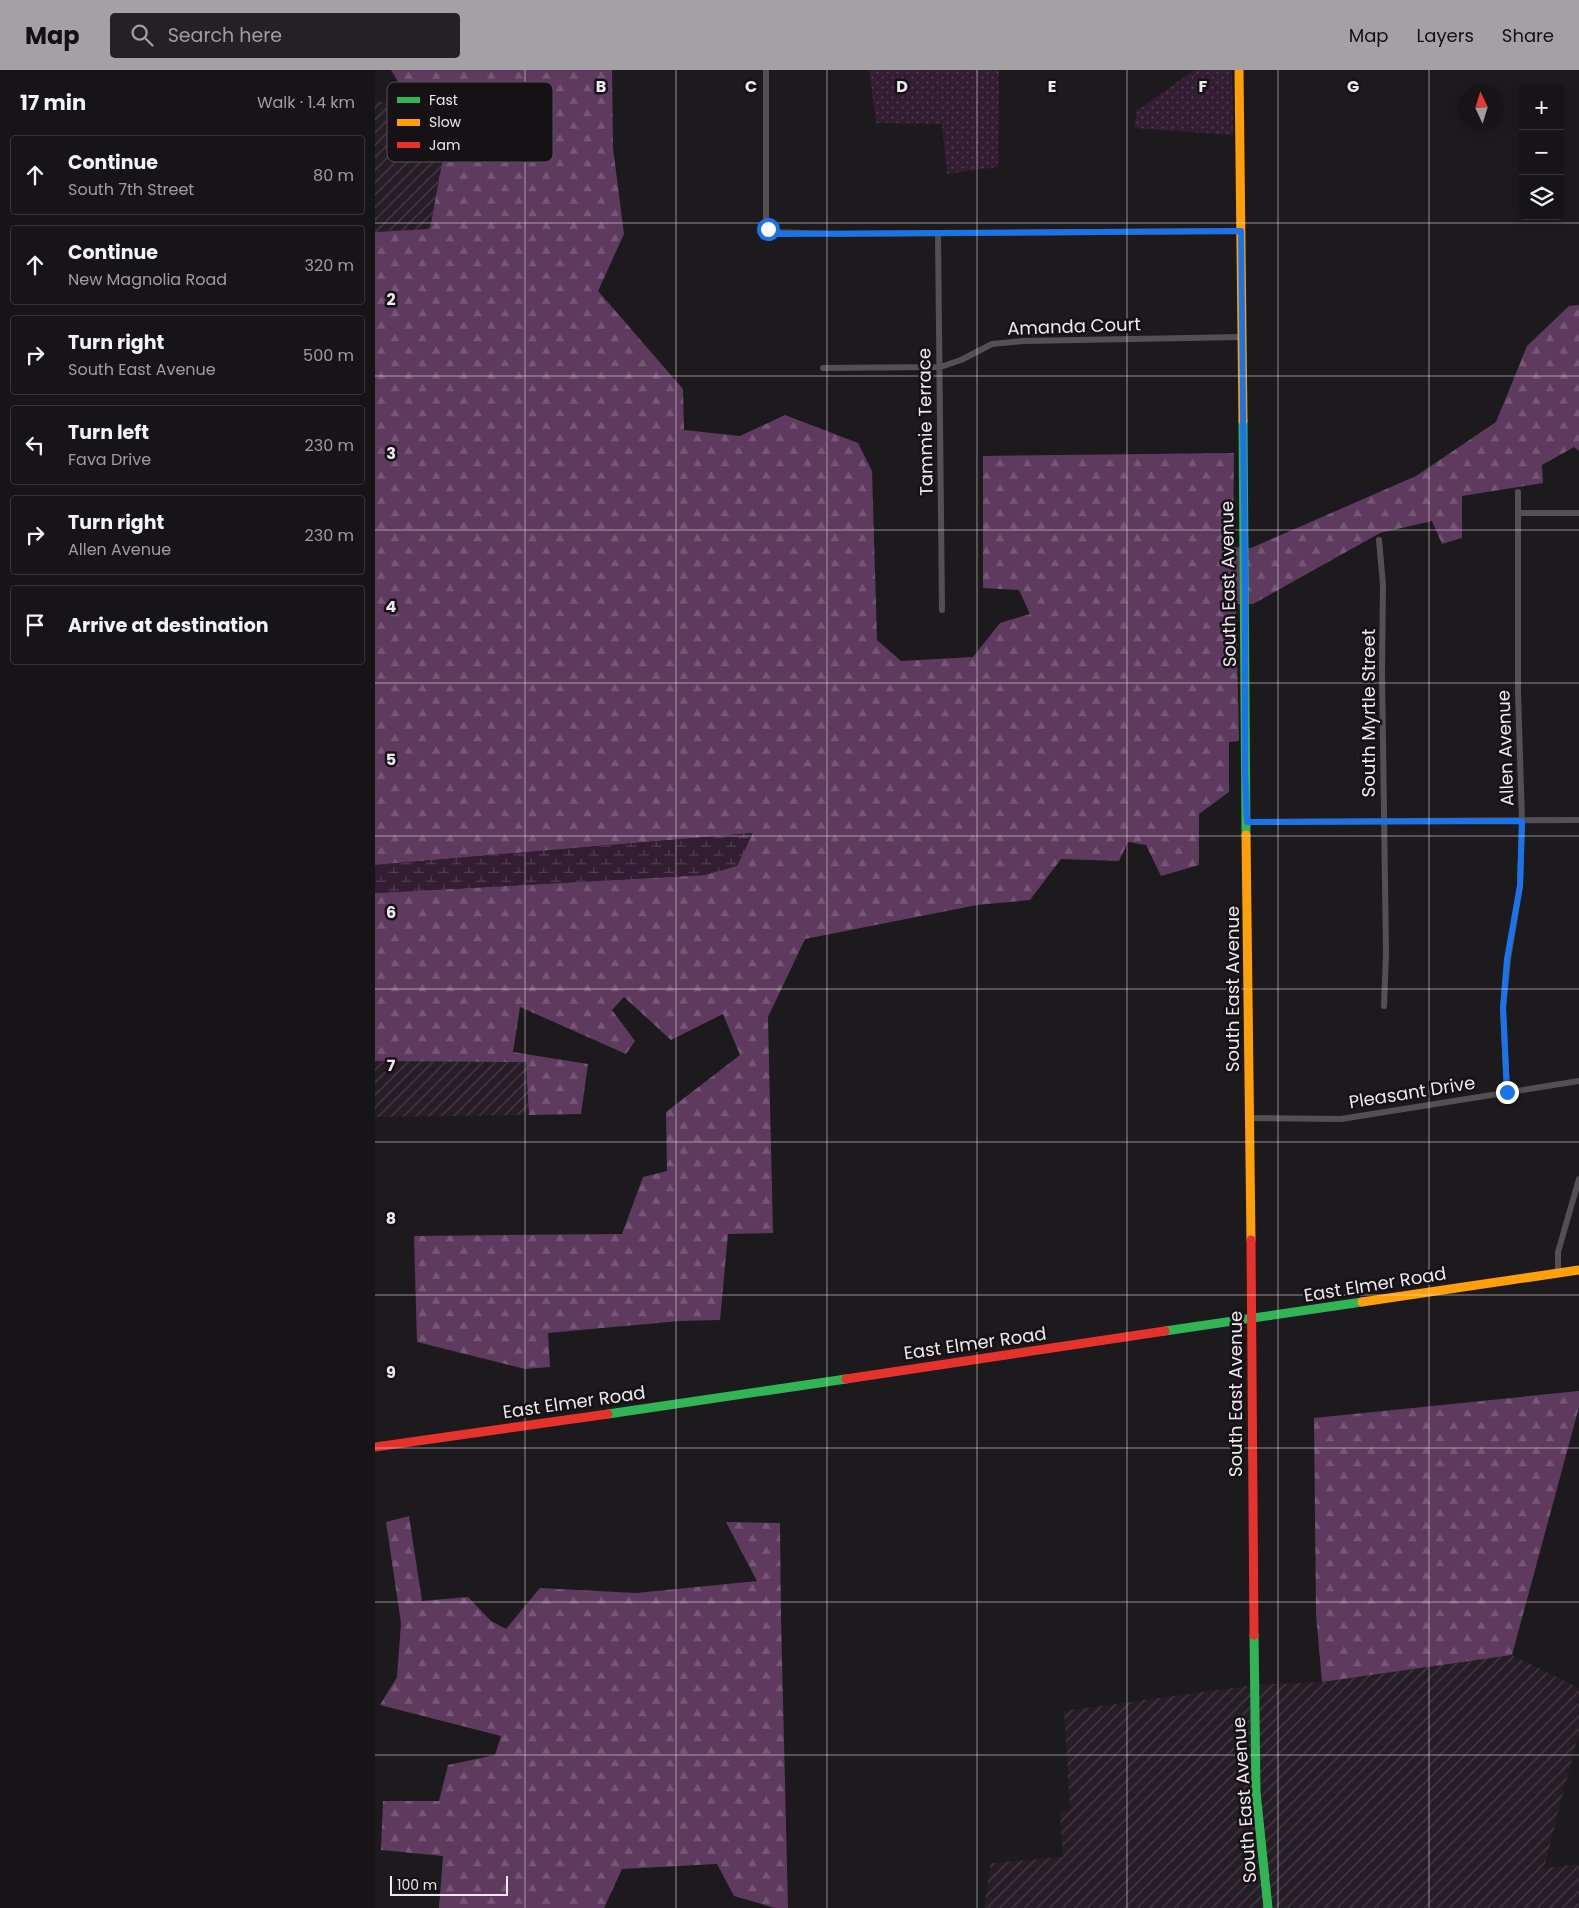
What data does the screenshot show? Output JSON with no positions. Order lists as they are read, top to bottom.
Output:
{
  "streets": {
    "street": [
      "Amanda Court",
      "Tammie Terrace",
      "South East Avenue",
      "South Myrtle Street",
      "Allen Avenue",
      "Pleasant Drive",
      "East Elmer Road"
    ]
  },
  "crossings": [
    ["Amanda Court", "Tammie Terrace"],
    ["Amanda Court", "South East Avenue"],
    ["South East Avenue", "Pleasant Drive"],
    ["South East Avenue", "East Elmer Road"],
    ["Allen Avenue", "Pleasant Drive"]
  ],
  "legend": ["Fast", "Slow", "Jam"],
  "scale_bar": "100 m",
  "north": "top",
  "page": {
    "header": "Map",
    "search": "Search here",
    "nav": ["Map", "Layers", "Share"],
    "heading": ["17 min", "Walk · 1.4 km"],
    "map_buttons": ["+", "−"],
    "list": [
      ["Continue", "South 7th Street", "80 m"],
      ["Continue", "New Magnolia Road", "320 m"],
      ["Turn right", "South East Avenue", "500 m"],
      ["Turn left", "Fava Drive", "230 m"],
      ["Turn right", "Allen Avenue", "230 m"],
      "Arrive at destination"
    ],
    "scale": "100 m"
  },
  "grid": {
    "columns": [
      "B",
      "C",
      "D",
      "E",
      "F",
      "G"
    ],
    "rows": [
      "2",
      "3",
      "4",
      "5",
      "6",
      "7",
      "8",
      "9"
    ]
  }
}
